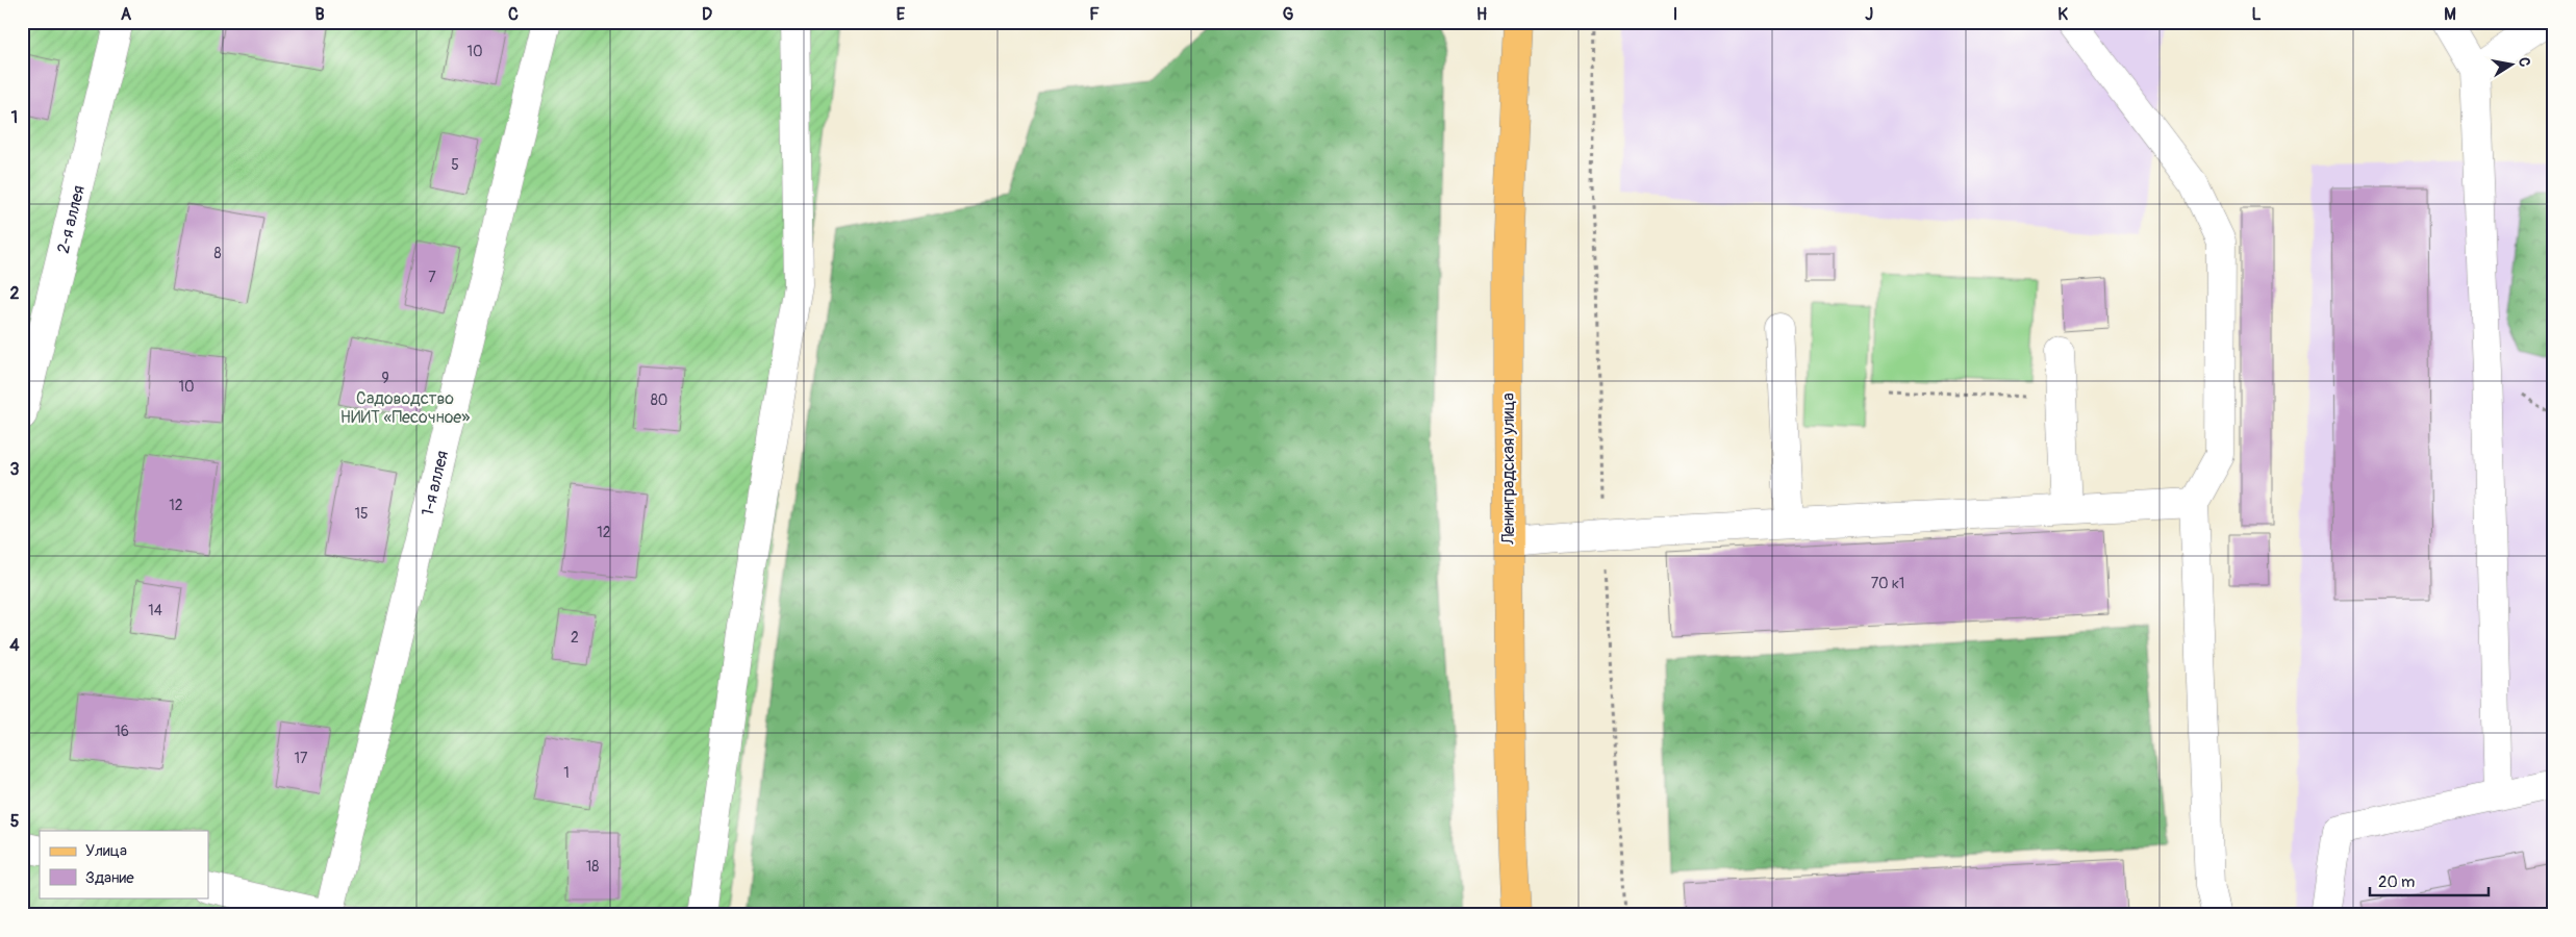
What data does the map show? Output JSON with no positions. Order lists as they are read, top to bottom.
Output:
{
  "streets": {
    "main road": ["Ленинградская улица"],
    "street": ["2-я аллея", "1-я аллея"]
  },
  "parks": ["Садоводство НИИТ «Песочное»"],
  "house_numbers": [
    "10",
    "5",
    "8",
    "7",
    "9",
    "10",
    "80",
    "12",
    "15",
    "12",
    "70 к1",
    "14",
    "2",
    "16",
    "17",
    "1",
    "18"
  ],
  "legend": ["Улица", "Здание"],
  "scale_bar": "20 m",
  "north": "right",
  "grid": {
    "columns": [
      "A",
      "B",
      "C",
      "D",
      "E",
      "F",
      "G",
      "H",
      "I",
      "J",
      "K",
      "L",
      "M"
    ],
    "rows": [
      "1",
      "2",
      "3",
      "4",
      "5"
    ]
  }
}
